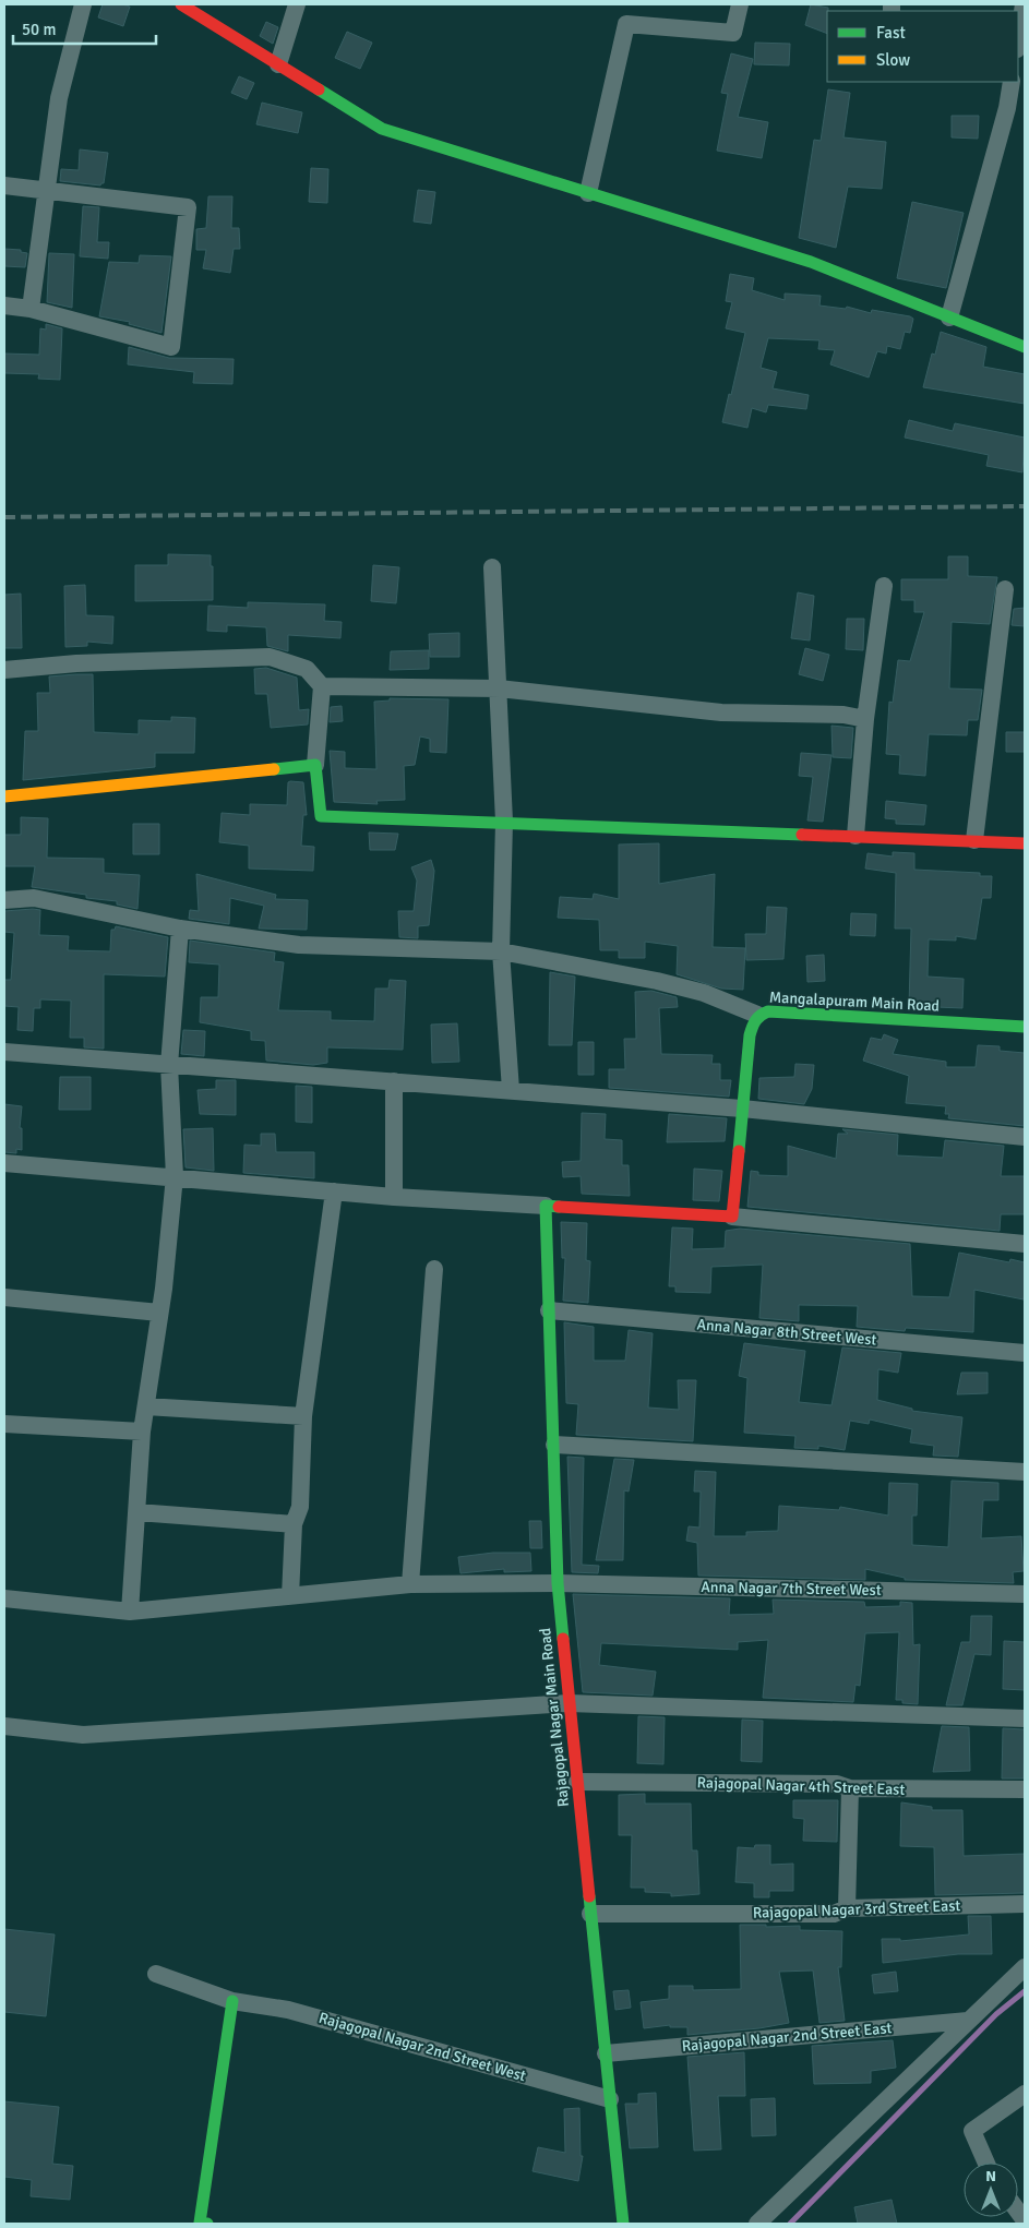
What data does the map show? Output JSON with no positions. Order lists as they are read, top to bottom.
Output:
{
  "streets": {
    "street": [
      "Mangalapuram Main Road",
      "Anna Nagar 8th Street West",
      "Anna Nagar 7th Street West",
      "Rajagopal Nagar Main Road",
      "Rajagopal Nagar 4th Street East",
      "Rajagopal Nagar 3rd Street East",
      "Rajagopal Nagar 2nd Street East",
      "Rajagopal Nagar 2nd Street West"
    ]
  },
  "crossings": [
    ["Anna Nagar 8th Street West", "Rajagopal Nagar Main Road"],
    ["Anna Nagar 7th Street West", "Rajagopal Nagar Main Road"],
    ["Rajagopal Nagar Main Road", "Rajagopal Nagar 4th Street East"],
    ["Rajagopal Nagar Main Road", "Rajagopal Nagar 3rd Street East"],
    ["Rajagopal Nagar Main Road", "Rajagopal Nagar 2nd Street East"],
    ["Rajagopal Nagar Main Road", "Rajagopal Nagar 2nd Street West"]
  ],
  "legend": ["Fast", "Slow"],
  "scale_bar": "50 m",
  "north": "top"
}
